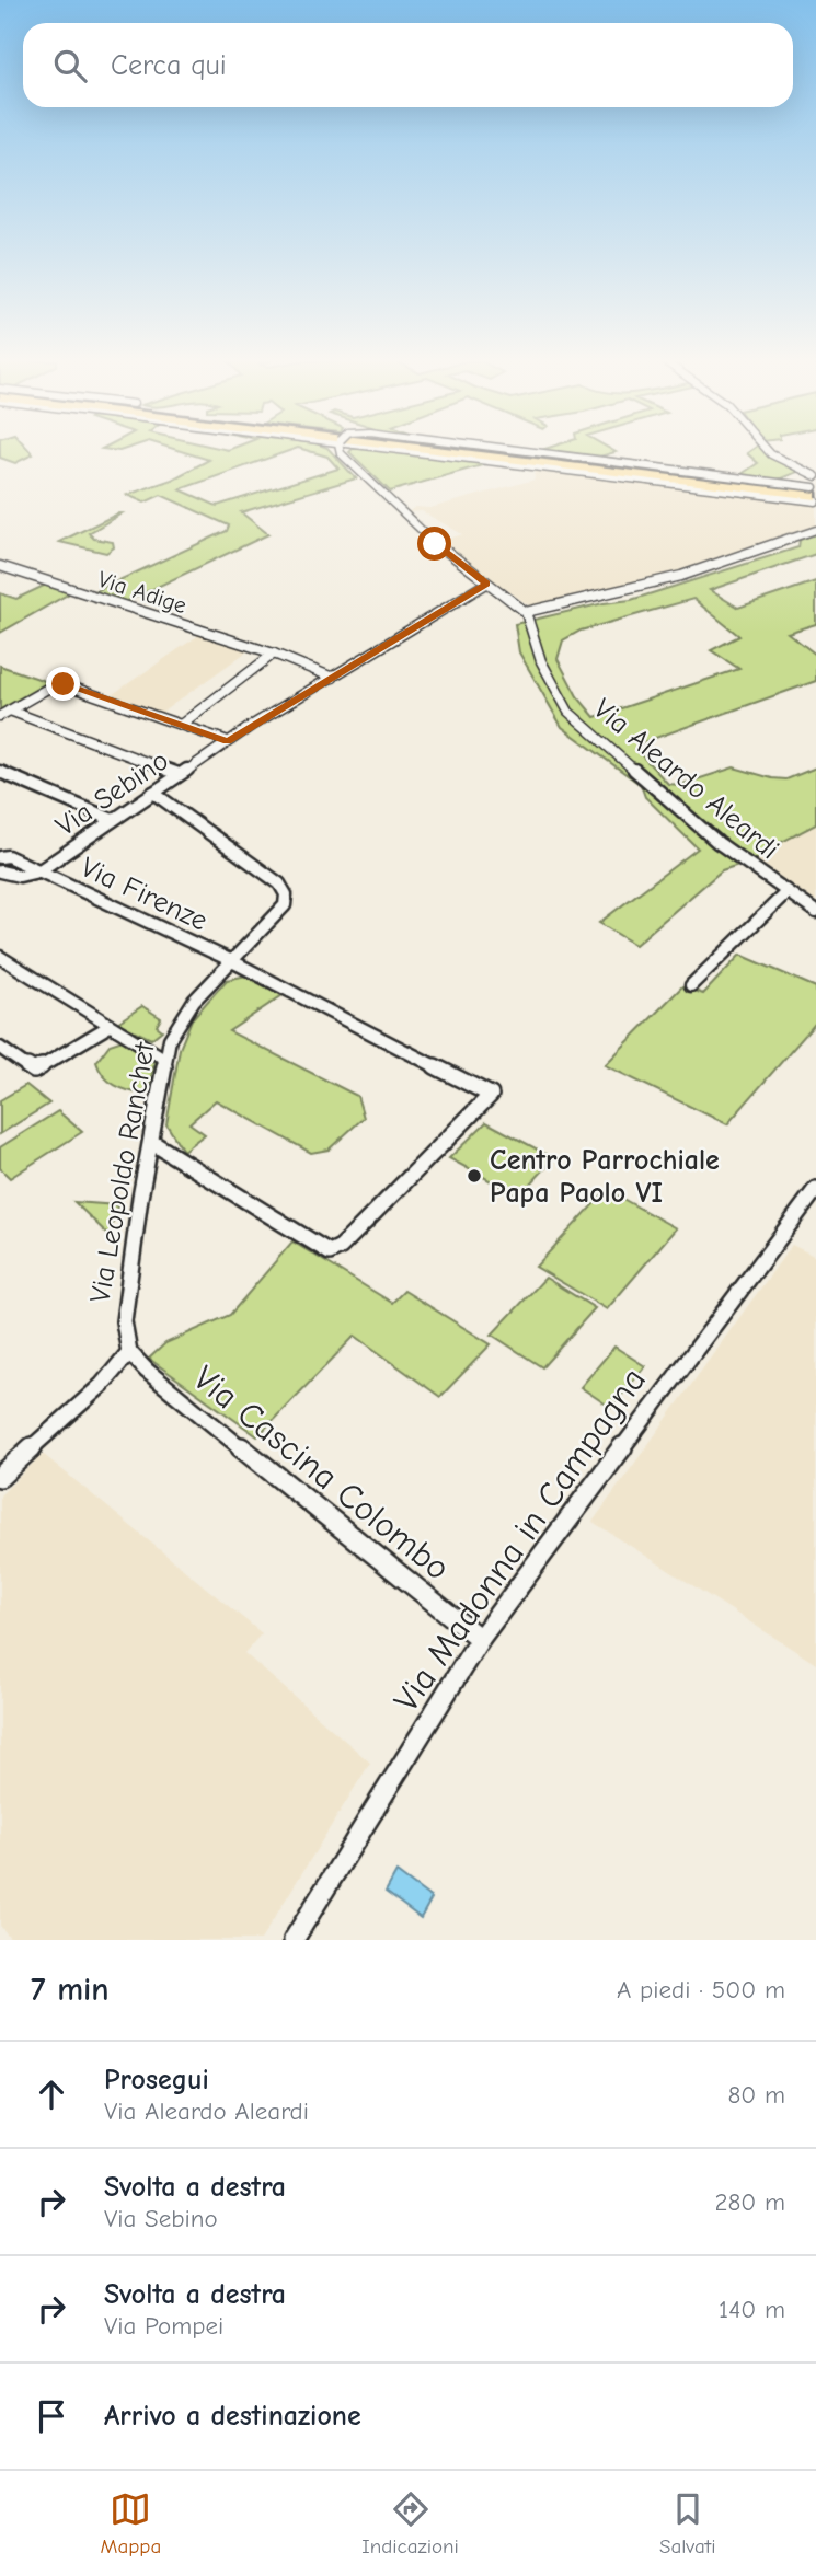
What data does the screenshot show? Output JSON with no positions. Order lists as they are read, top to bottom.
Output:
{
  "streets": {
    "street": [
      "Via Adige",
      "Via Aleardo Aleardi",
      "Via Sebino",
      "Via Firenze",
      "Via Leopoldo Ranchet",
      "Via Cascina Colombo",
      "Via Madonna in Campagna"
    ]
  },
  "crossings": [
    ["Via Adige", "Via Sebino"],
    ["Via Sebino", "Via Firenze"],
    ["Via Sebino", "Via Leopoldo Ranchet"],
    ["Via Firenze", "Via Leopoldo Ranchet"],
    ["Via Leopoldo Ranchet", "Via Cascina Colombo"],
    ["Via Cascina Colombo", "Via Madonna in Campagna"]
  ],
  "places": ["Centro Parrochiale Papa Paolo VI"],
  "page": {
    "search": "Cerca qui",
    "heading": ["7 min", "A piedi · 500 m"],
    "list": [
      ["Prosegui", "Via Aleardo Aleardi", "80 m"],
      ["Svolta a destra", "Via Sebino", "280 m"],
      ["Svolta a destra", "Via Pompei", "140 m"],
      "Arrivo a destinazione"
    ],
    "nav": ["Mappa", "Indicazioni", "Salvati"]
  }
}
